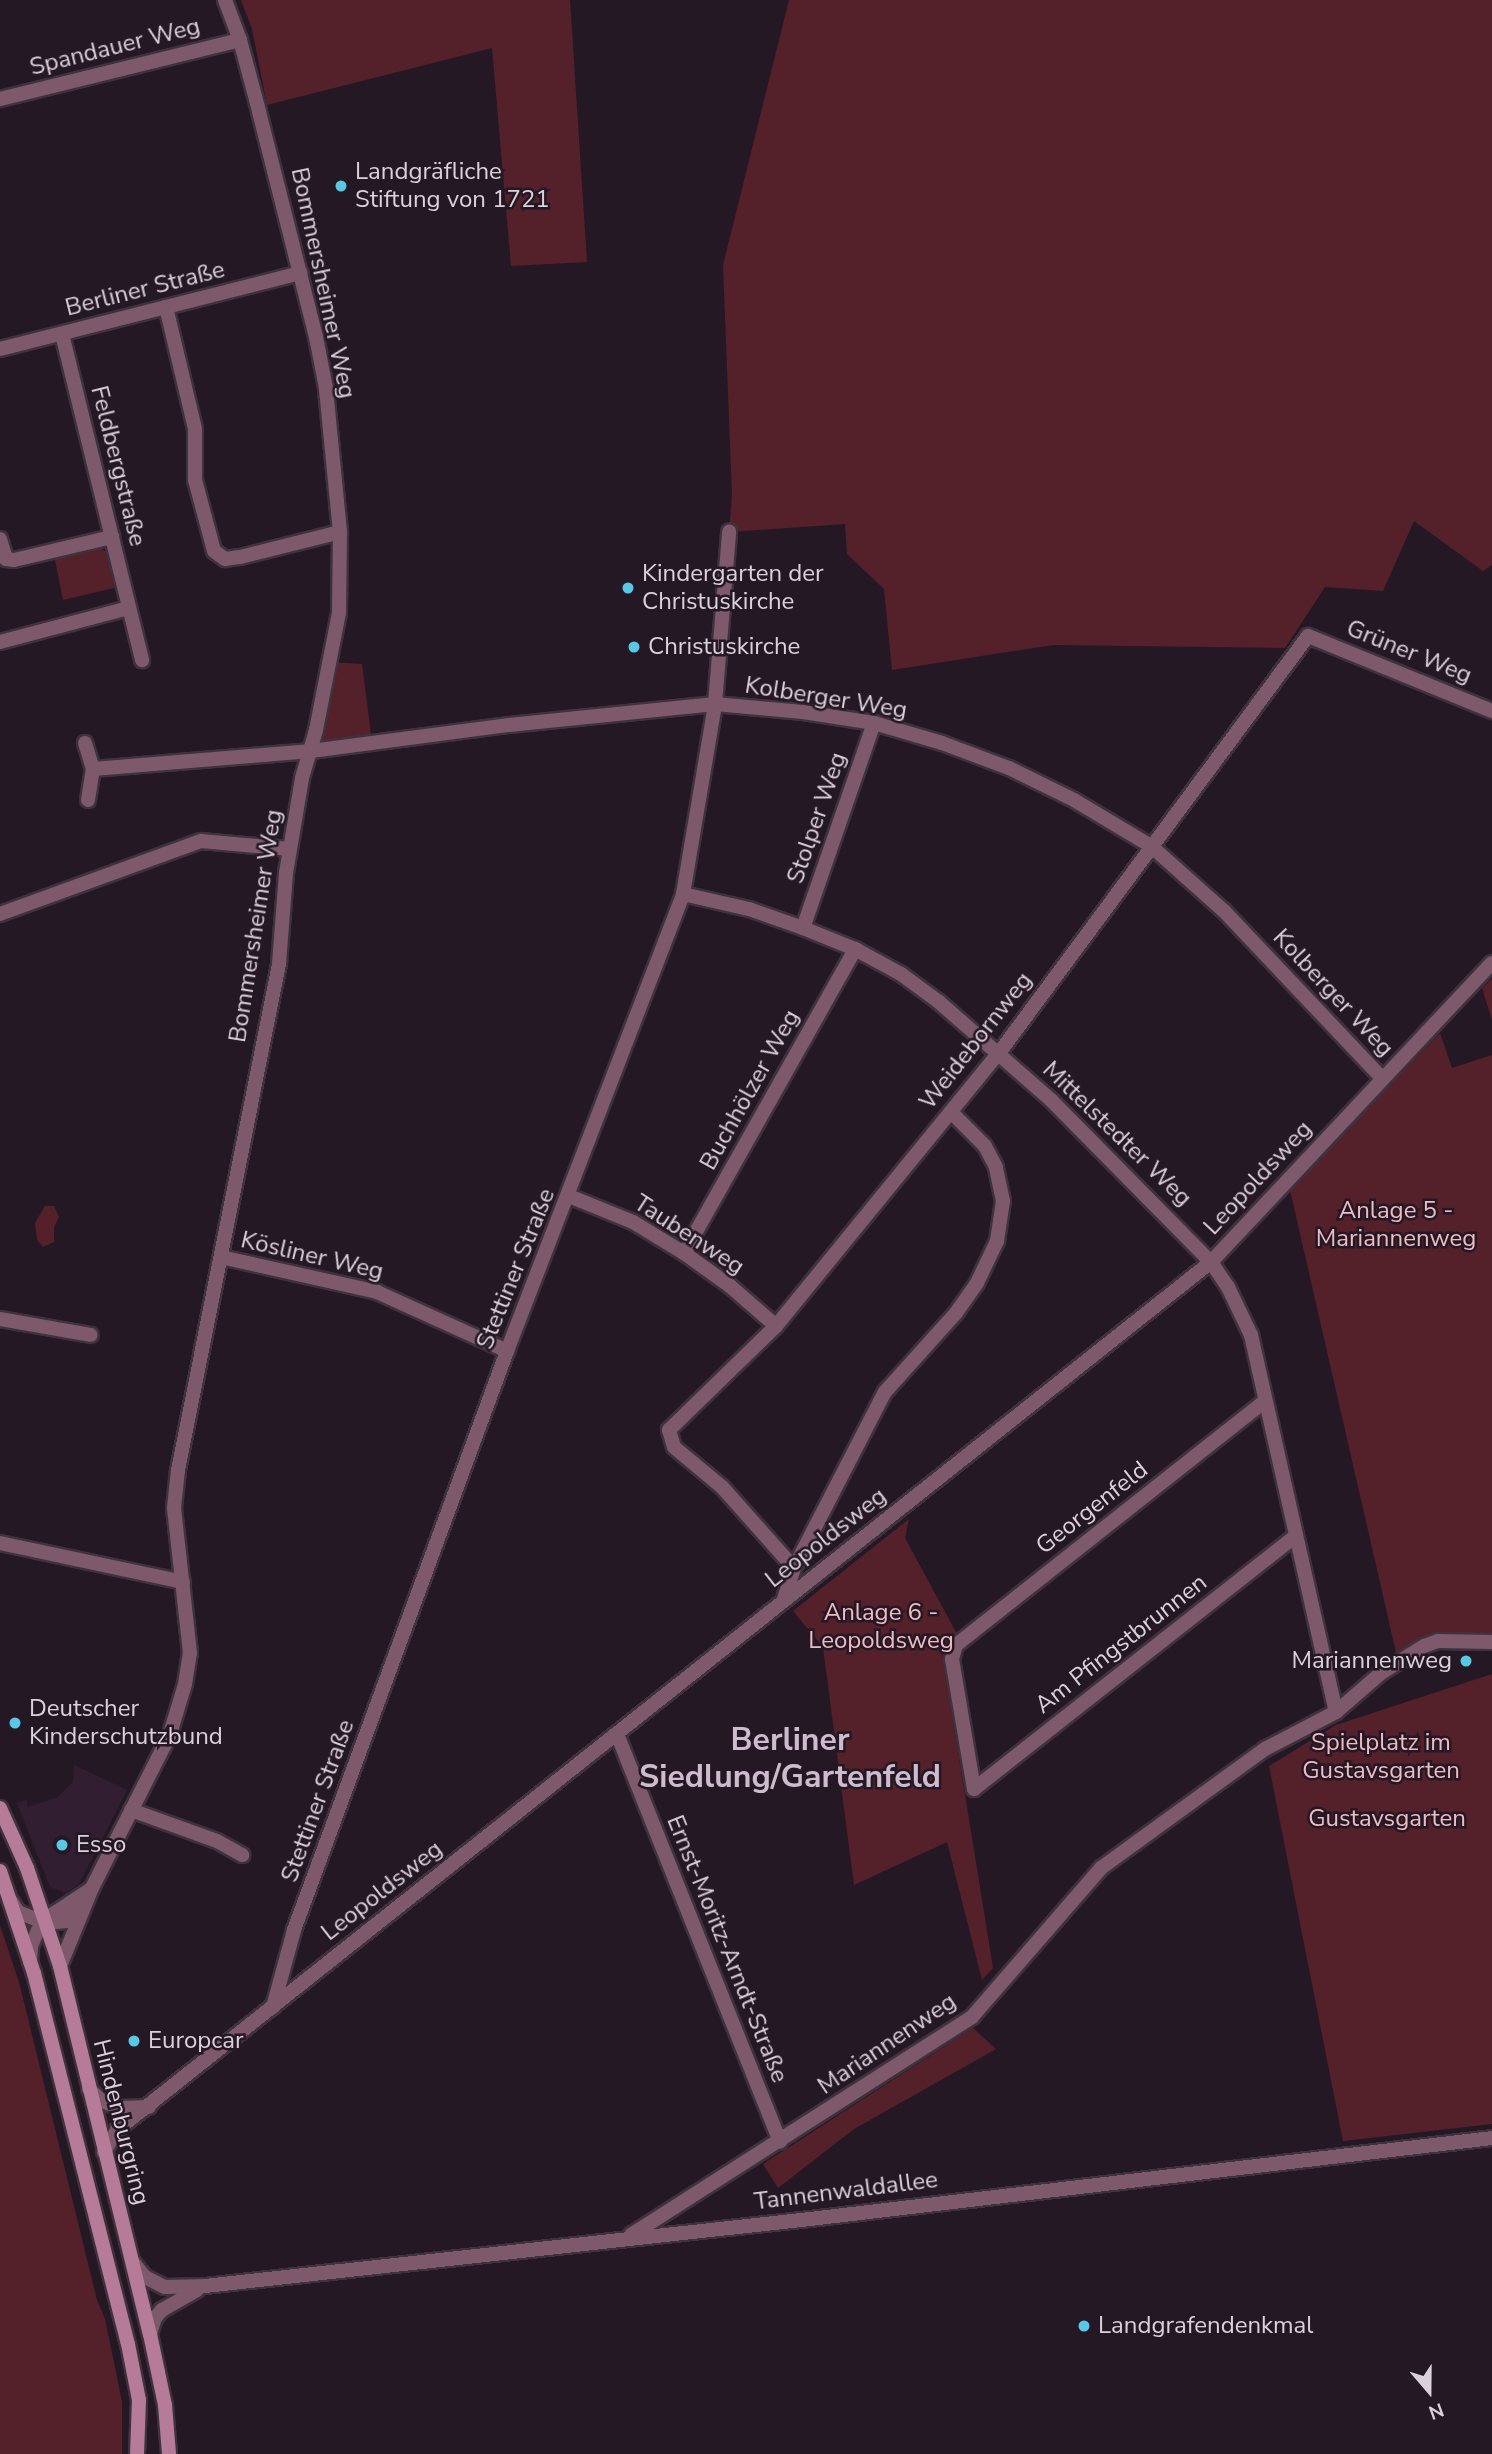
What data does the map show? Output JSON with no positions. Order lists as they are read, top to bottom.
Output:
{
  "streets": {
    "street": [
      "Spandauer Weg",
      "Bommersheimer Weg",
      "Berliner Straße",
      "Feldbergstraße",
      "Grüner Weg",
      "Kolberger Weg",
      "Stolper Weg",
      "Weidebornweg",
      "Buchhölzer Weg",
      "Mittelstedter Weg",
      "Leopoldsweg",
      "Taubenweg",
      "Kösliner Weg",
      "Stettiner Straße",
      "Georgenfeld",
      "Am Pfingstbrunnen",
      "Ernst-Moritz-Arndt-Straße",
      "Mariannenweg",
      "Hindenburgring",
      "Tannenwaldallee"
    ]
  },
  "crossings": [
    ["Spandauer Weg", "Bommersheimer Weg"],
    ["Bommersheimer Weg", "Berliner Straße"],
    ["Bommersheimer Weg", "Kolberger Weg"],
    ["Bommersheimer Weg", "Kösliner Weg"],
    ["Bommersheimer Weg", "Hindenburgring"],
    ["Berliner Straße", "Feldbergstraße"],
    ["Grüner Weg", "Weidebornweg"],
    ["Kolberger Weg", "Stolper Weg"],
    ["Kolberger Weg", "Weidebornweg"],
    ["Kolberger Weg", "Leopoldsweg"],
    ["Kolberger Weg", "Stettiner Straße"],
    ["Stolper Weg", "Mittelstedter Weg"],
    ["Weidebornweg", "Mittelstedter Weg"],
    ["Weidebornweg", "Taubenweg"],
    ["Buchhölzer Weg", "Mittelstedter Weg"],
    ["Buchhölzer Weg", "Taubenweg"],
    ["Mittelstedter Weg", "Leopoldsweg"],
    ["Mittelstedter Weg", "Stettiner Straße"],
    ["Mittelstedter Weg", "Georgenfeld"],
    ["Mittelstedter Weg", "Am Pfingstbrunnen"],
    ["Mittelstedter Weg", "Mariannenweg"],
    ["Leopoldsweg", "Stettiner Straße"],
    ["Leopoldsweg", "Ernst-Moritz-Arndt-Straße"],
    ["Leopoldsweg", "Hindenburgring"],
    ["Taubenweg", "Stettiner Straße"],
    ["Kösliner Weg", "Stettiner Straße"],
    ["Georgenfeld", "Am Pfingstbrunnen"],
    ["Ernst-Moritz-Arndt-Straße", "Mariannenweg"],
    ["Mariannenweg", "Tannenwaldallee"],
    ["Hindenburgring", "Tannenwaldallee"]
  ],
  "districts": ["Berliner Siedlung/Gartenfeld"],
  "parks": [
    "Anlage 5 - Mariannenweg",
    "Anlage 6 - Leopoldsweg",
    "Spielplatz im Gustavsgarten",
    "Gustavsgarten"
  ],
  "places": [
    "Landgräfliche Stiftung von 1721",
    "Kindergarten der Christuskirche",
    "Christuskirche",
    "Mariannenweg",
    "Deutscher Kinderschutzbund",
    "Esso",
    "Europcar",
    "Landgrafendenkmal"
  ],
  "north": "bottom"
}
